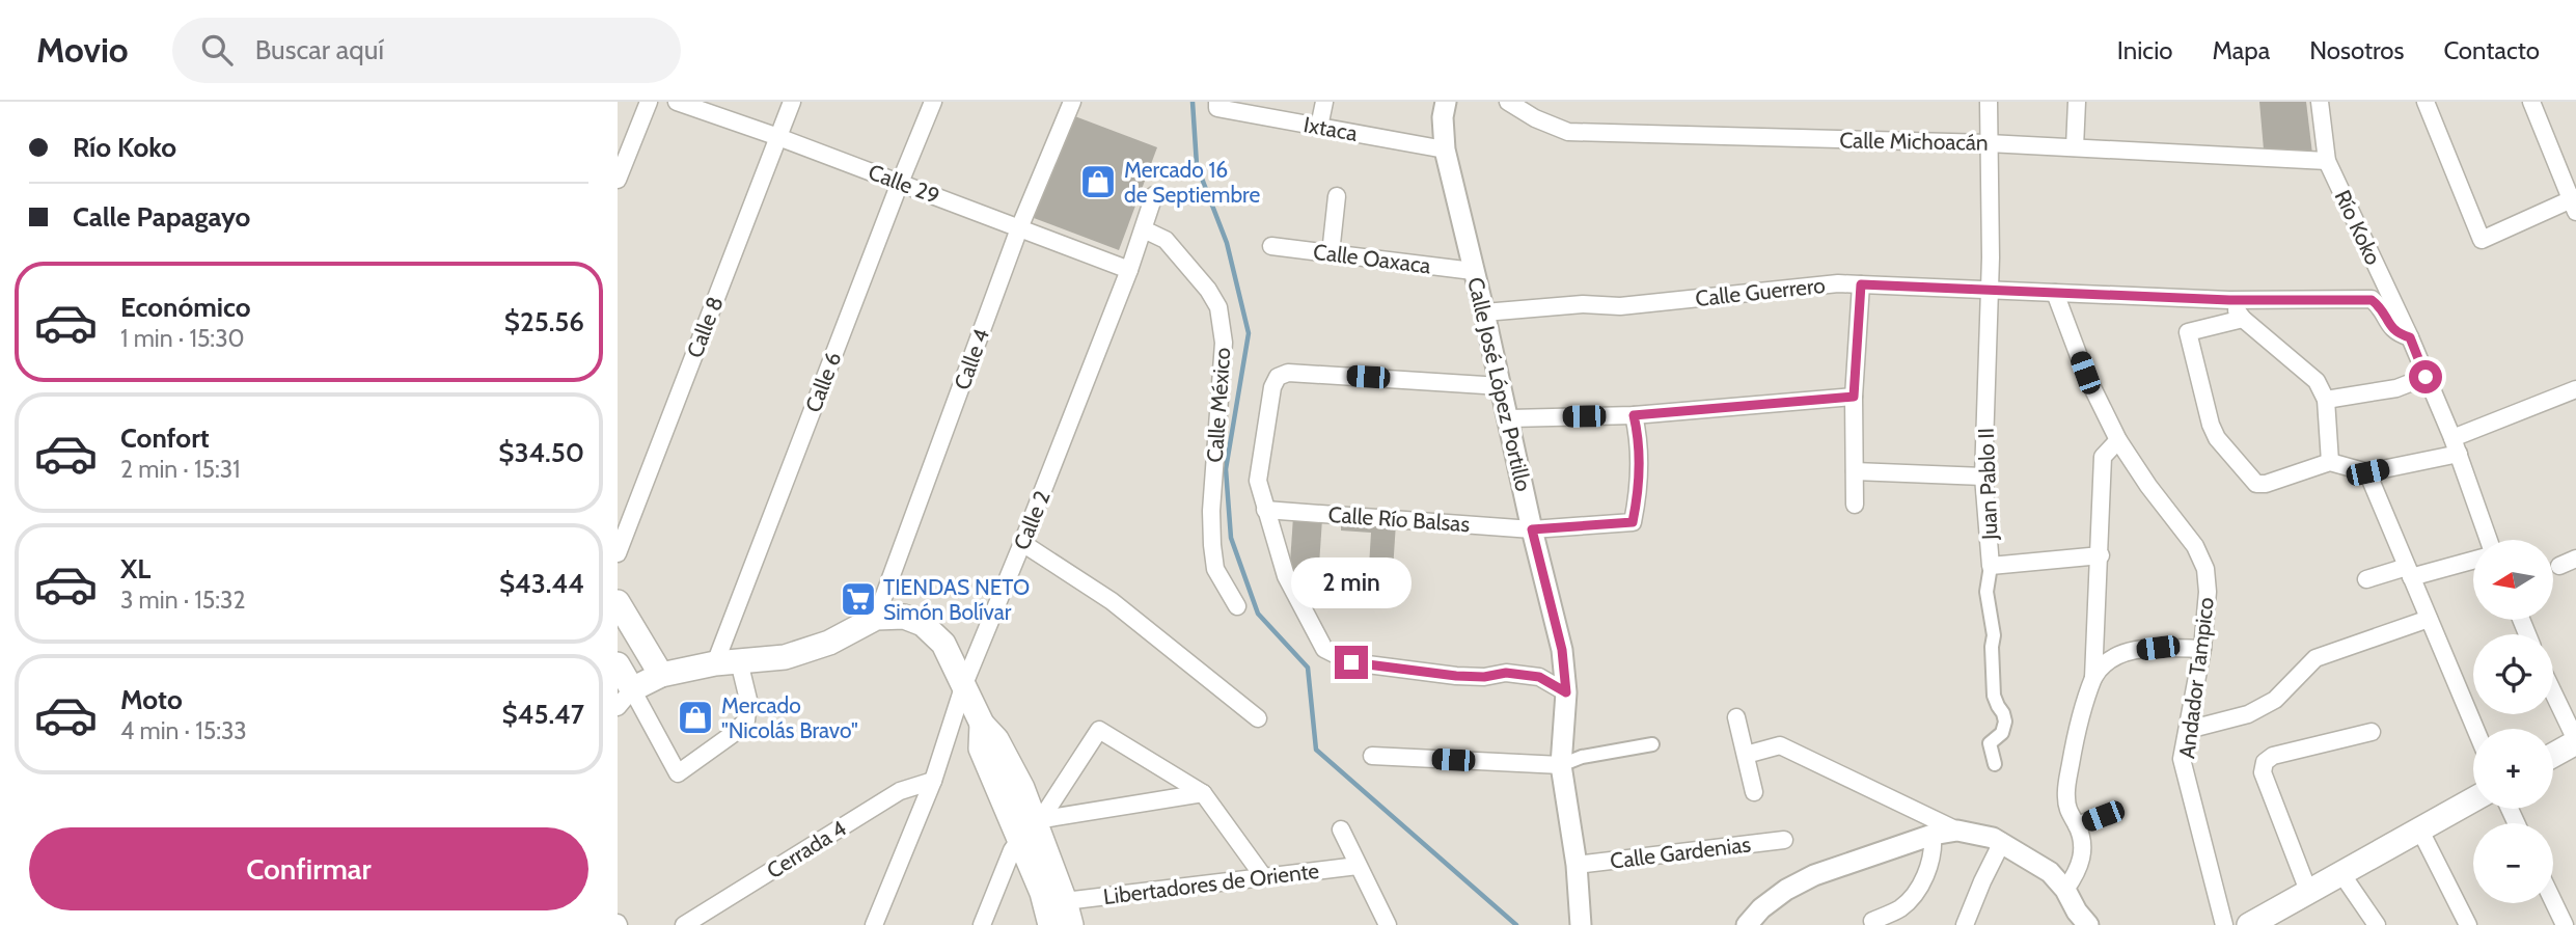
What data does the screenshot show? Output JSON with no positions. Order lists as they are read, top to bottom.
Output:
{
  "streets": {
    "street": [
      "Ixtaca",
      "Calle Michoacán",
      "Calle 29",
      "Río Koko",
      "Calle Oaxaca",
      "Calle Guerrero",
      "Calle 8",
      "Calle 4",
      "Calle 6",
      "Calle José López Portillo",
      "Calle México",
      "Juan Pablo II",
      "Calle Río Balsas",
      "Calle 2",
      "Andador Tampico",
      "Cerrada 4",
      "Calle Gardenias",
      "Libertadores de Oriente"
    ]
  },
  "crossings": [
    ["Ixtaca", "Calle José López Portillo"],
    ["Calle Michoacán", "Río Koko"],
    ["Calle Michoacán", "Juan Pablo II"],
    ["Calle 29", "Calle 8"],
    ["Calle 29", "Calle 4"],
    ["Calle 29", "Calle 6"],
    ["Calle 29", "Calle 2"],
    ["Río Koko", "Calle Guerrero"],
    ["Calle Oaxaca", "Calle José López Portillo"],
    ["Calle Guerrero", "Calle José López Portillo"],
    ["Calle Guerrero", "Juan Pablo II"],
    ["Calle Guerrero", "Andador Tampico"],
    ["Calle José López Portillo", "Calle Río Balsas"],
    ["Calle José López Portillo", "Calle Gardenias"],
    ["Calle México", "Calle 2"],
    ["Calle 2", "Cerrada 4"]
  ],
  "places": {
    "shop": ["Mercado 16 de Septiembre", "Mercado \"Nicolás Bravo\""],
    "supermarket": ["TIENDAS NETO Simón Bolívar"]
  },
  "north": "left",
  "page": {
    "header": "Movio",
    "search": "Buscar aquí",
    "nav": [
      "Inicio",
      "Mapa",
      "Nosotros",
      "Contacto"
    ],
    "banner": ["Río Koko", "Calle Papagayo"],
    "list": [
      {
        "name": "Económico",
        "note": "1 min · 15:30",
        "value": "$25.56"
      },
      {
        "name": "Confort",
        "note": "2 min · 15:31",
        "value": "$34.50"
      },
      {
        "name": "XL",
        "note": "3 min · 15:32",
        "value": "$43.44"
      },
      {
        "name": "Moto",
        "note": "4 min · 15:33",
        "value": "$45.47"
      }
    ],
    "map_buttons": ["+", "−"],
    "bubble": "2 min",
    "buttons": "Confirmar"
  }
}
